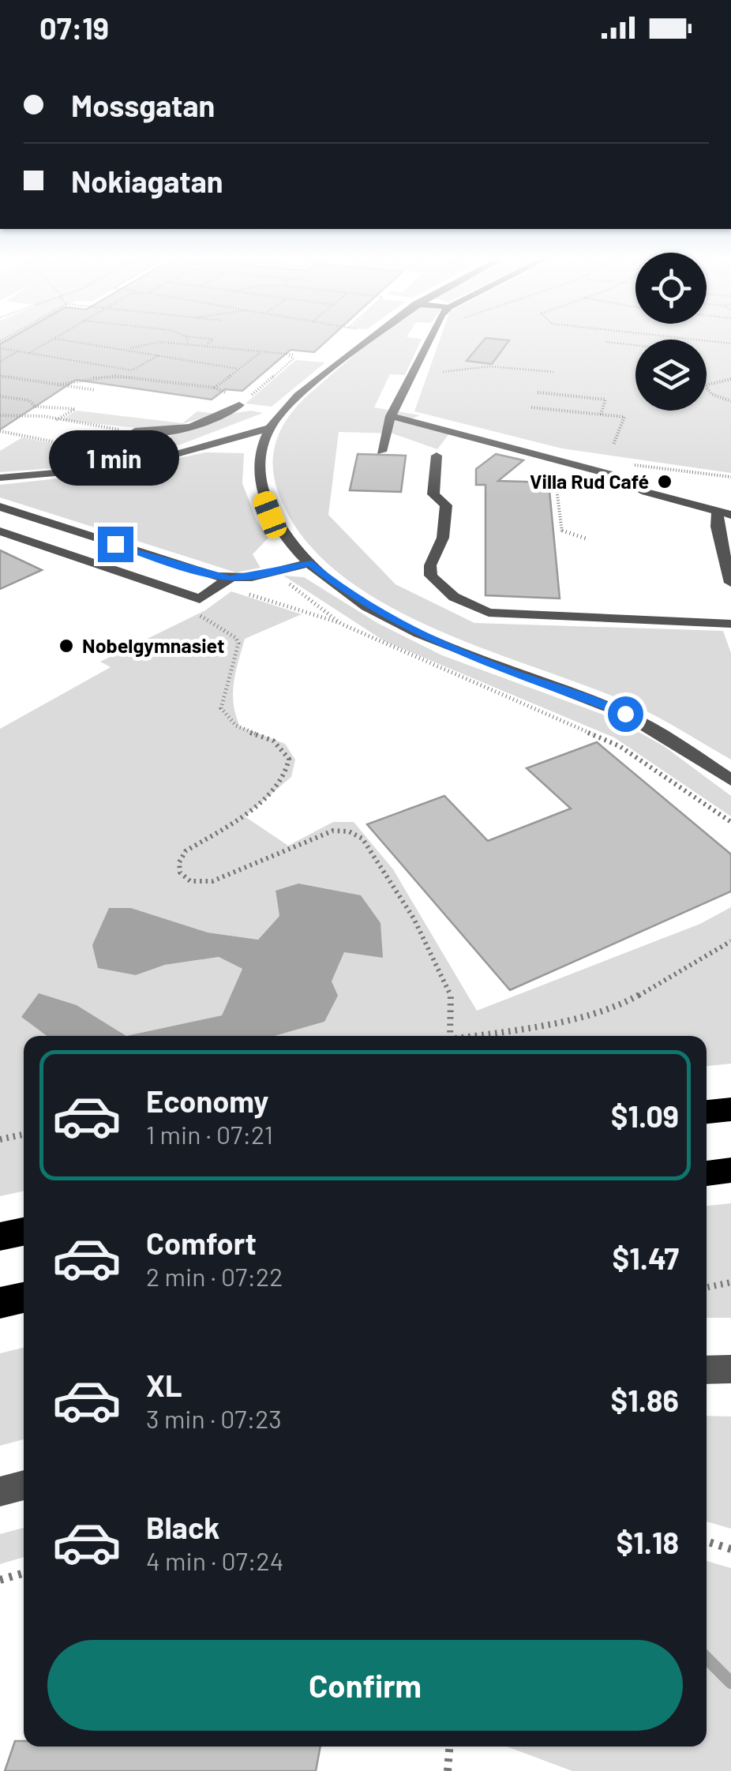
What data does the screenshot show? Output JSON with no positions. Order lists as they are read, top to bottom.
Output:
{
  "places": ["Villa Rud Café", "Nobelgymnasiet"],
  "page": {
    "status": "07:19",
    "banner": ["Mossgatan", "Nokiagatan"],
    "bubble": "1 min",
    "list": [
      {
        "name": "Economy",
        "note": "1 min · 07:21",
        "value": "$1.09"
      },
      {
        "name": "Comfort",
        "note": "2 min · 07:22",
        "value": "$1.47"
      },
      {
        "name": "XL",
        "note": "3 min · 07:23",
        "value": "$1.86"
      },
      {
        "name": "Black",
        "note": "4 min · 07:24",
        "value": "$1.18"
      }
    ],
    "buttons": "Confirm"
  }
}
